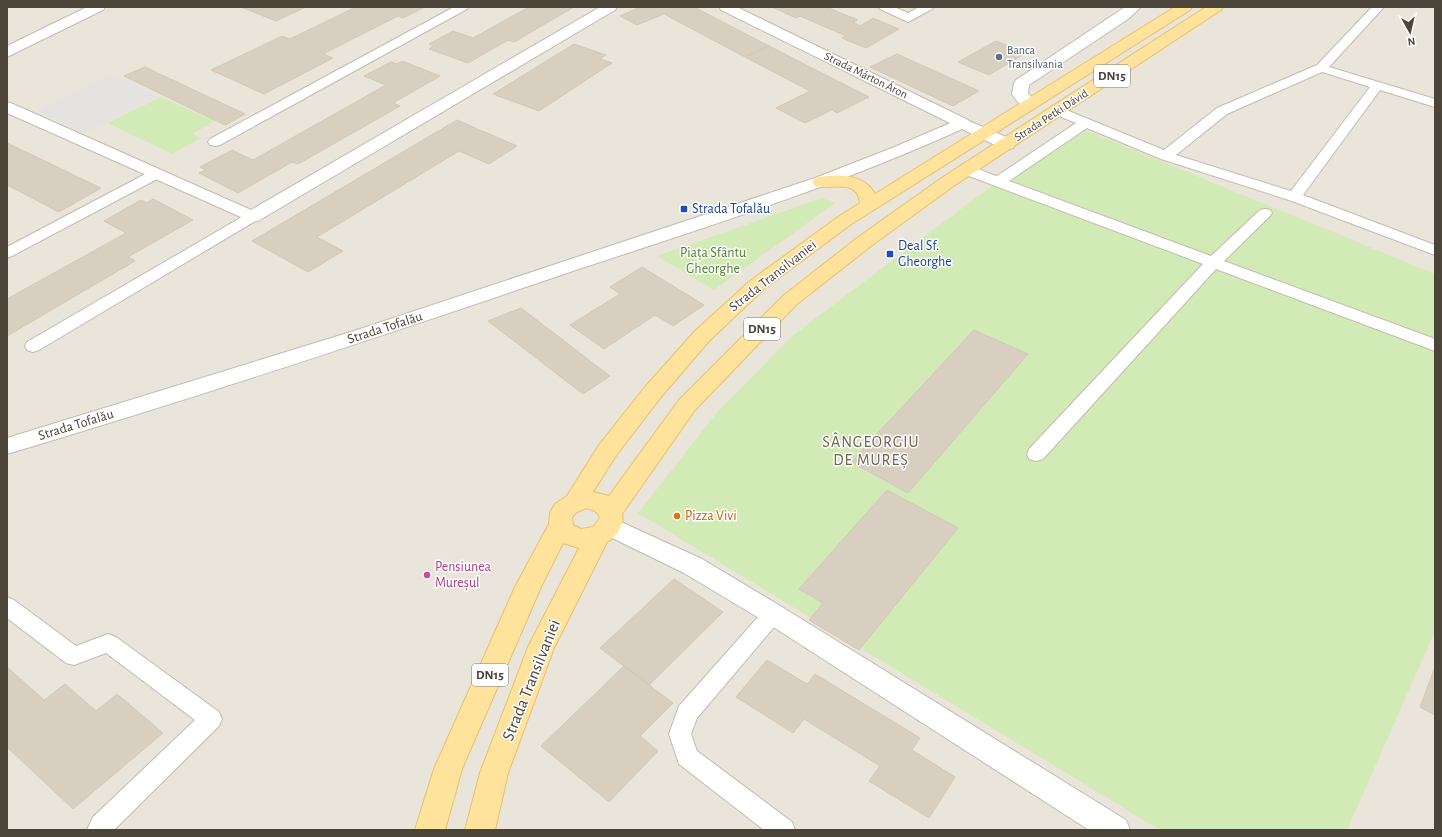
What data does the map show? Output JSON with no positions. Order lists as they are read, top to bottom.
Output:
{
  "streets": {
    "main road": ["DN15", "Strada Petki Dávid", "Strada Transilvaniei"],
    "street": ["Strada Márton Áron", "Strada Tofalău"]
  },
  "crossings": [
    ["Strada Márton Áron", "Strada Petki Dávid"],
    ["Strada Márton Áron", "Strada Transilvaniei"],
    ["Strada Márton Áron", "Strada Tofalău"],
    ["DN15", "Strada Transilvaniei"],
    ["Strada Petki Dávid", "Strada Transilvaniei"]
  ],
  "districts": ["SÂNGEORGIU DE MUREȘ"],
  "parks": ["Piața Sfântu Gheorghe"],
  "places": {
    "other": ["Banca Transilvania", "Pizza Vivi", "Pensiunea Mureșul"],
    "transit": ["Strada Tofalău", "Deal Sf. Gheorghe"]
  },
  "north": "bottom"
}
